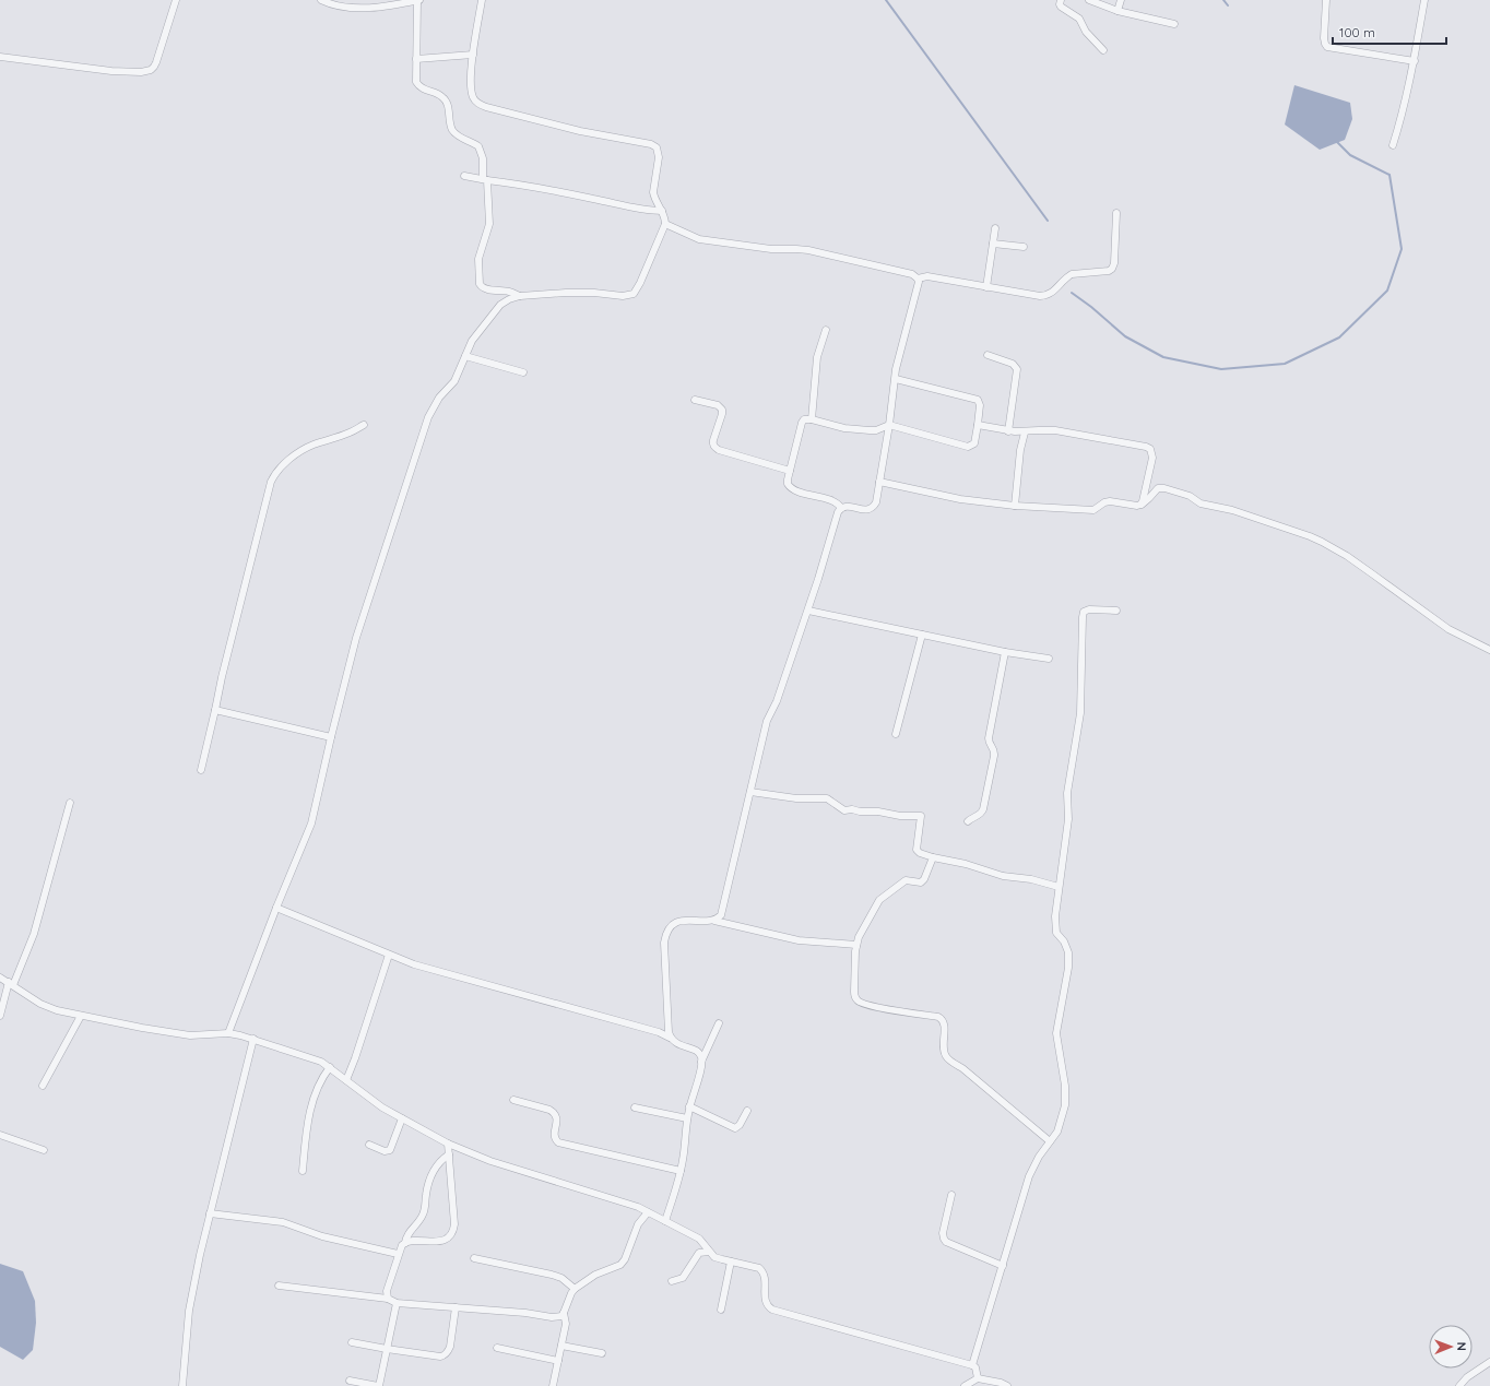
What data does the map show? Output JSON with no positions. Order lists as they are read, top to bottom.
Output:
{
  "scale_bar": "100 m",
  "north": "right"
}
